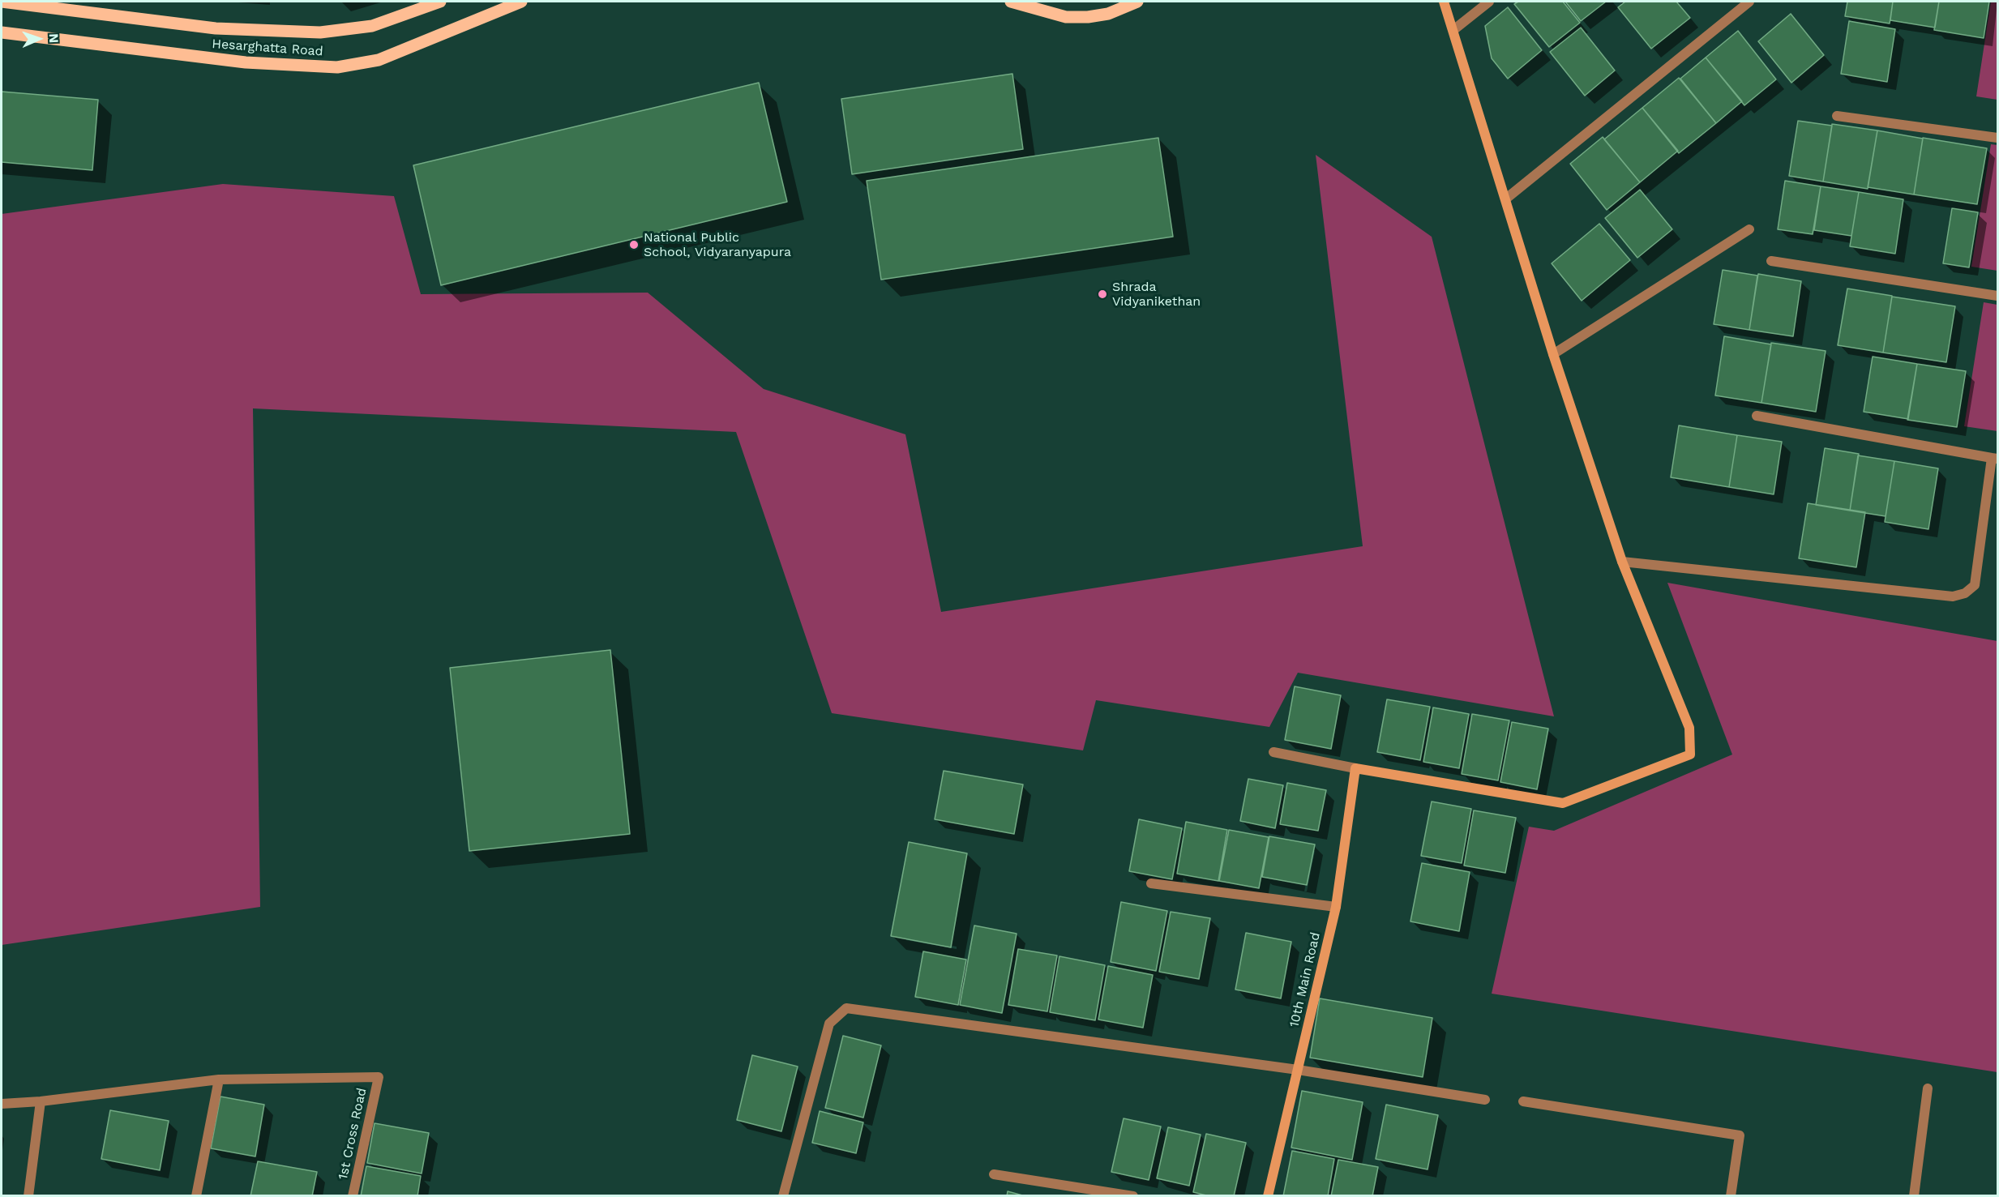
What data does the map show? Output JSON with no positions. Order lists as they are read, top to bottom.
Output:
{
  "streets": {
    "main road": ["Hesarghatta Road"],
    "street": ["10th Main Road", "1st Cross Road"]
  },
  "places": ["National Public School, Vidyaranyapura", "Shrada Vidyanikethan"],
  "north": "right"
}
